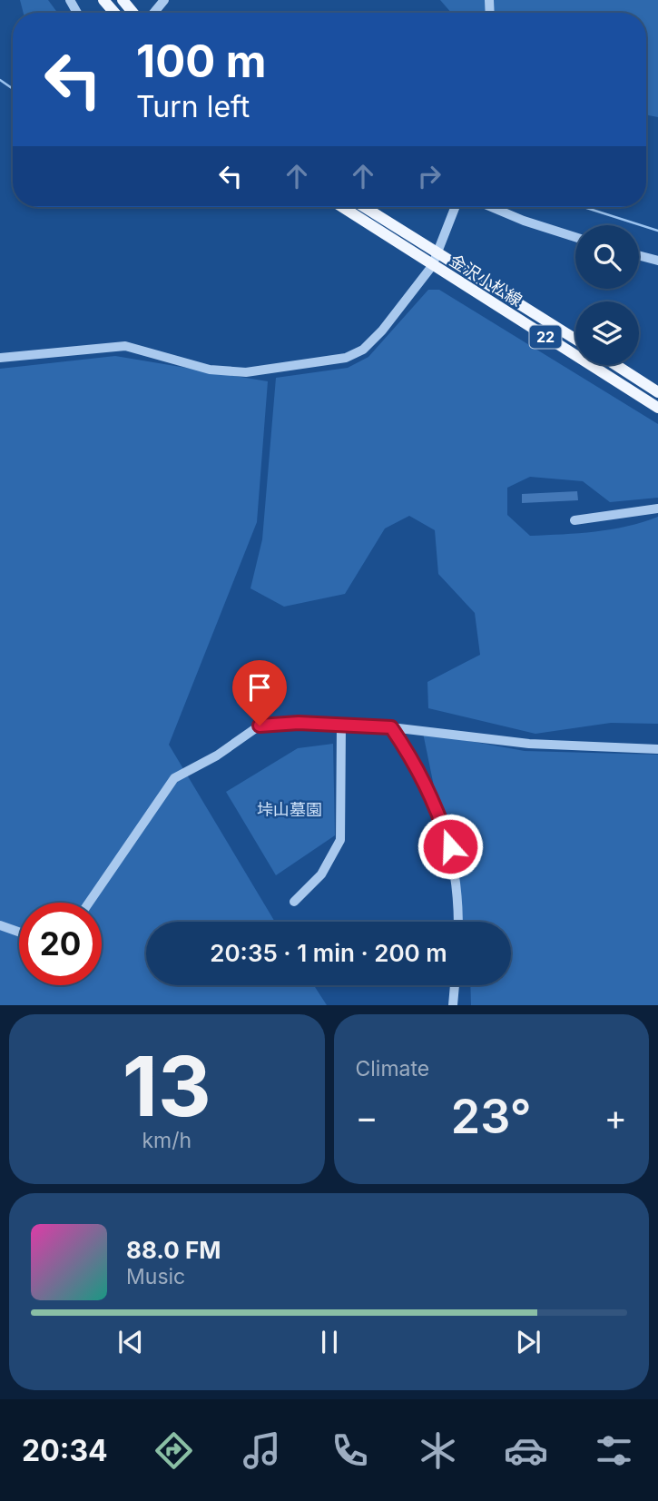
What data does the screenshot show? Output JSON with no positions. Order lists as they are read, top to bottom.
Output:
{
  "streets": {
    "main road": ["金沢小松線", "22"]
  },
  "parks": ["垰山墓園"],
  "page": {
    "turn": ["100 m", "Turn left"],
    "limit": "20",
    "trip": "20:35 · 1 min · 200 m",
    "tile": [
      ["13", "km/h"],
      "Climate"
    ],
    "heat": ["−", "23°", "+"],
    "song": ["88.0 FM", "Music"],
    "tabs": "20:34"
  }
}
